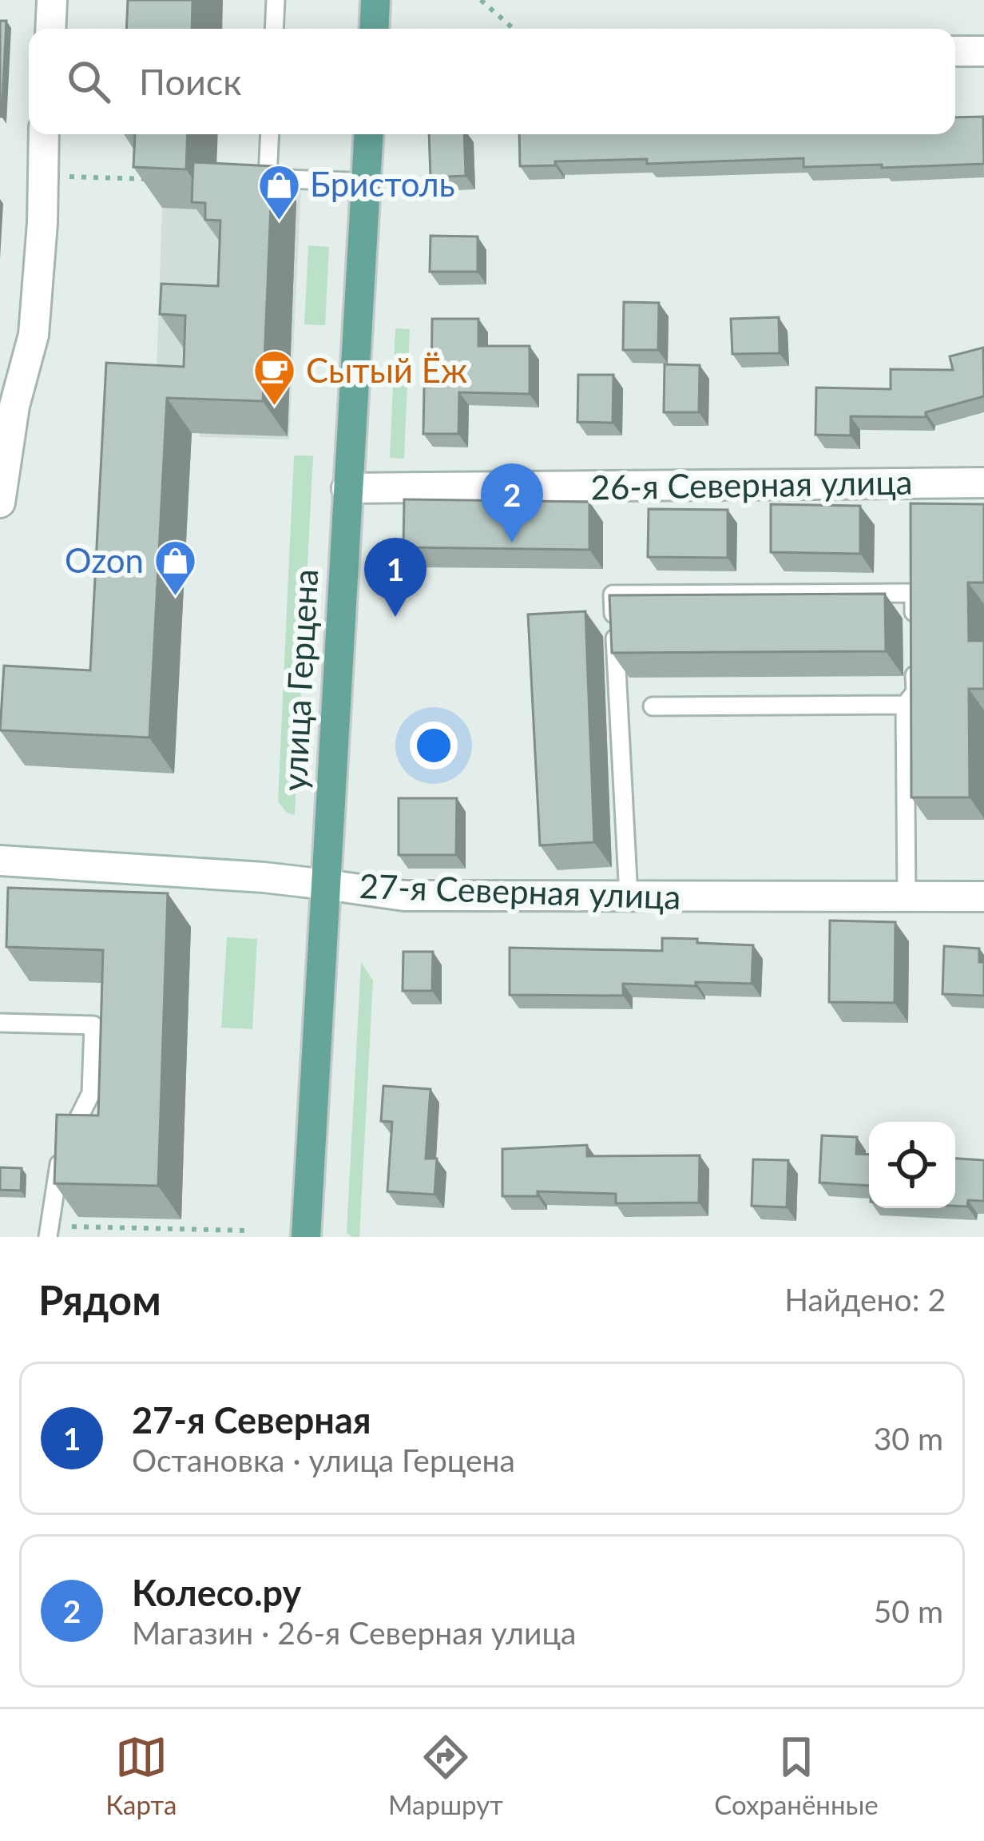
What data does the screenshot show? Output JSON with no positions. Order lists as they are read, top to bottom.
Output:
{
  "streets": {
    "main road": ["улица Герцена"],
    "street": ["26-я Северная улица", "27-я Северная улица"]
  },
  "crossings": [
    ["26-я Северная улица", "улица Герцена"],
    ["улица Герцена", "27-я Северная улица"]
  ],
  "places": {
    "shop": ["Бристоль", "Ozon"],
    "cafe": ["Сытый Ёж"]
  },
  "page": {
    "search": "Поиск",
    "pins": ["2", "1"],
    "heading": ["Рядом", "Найдено: 2"],
    "list": [
      {
        "mark": "1",
        "name": "27-я Северная",
        "note": "Остановка · улица Герцена",
        "value": "30 m"
      },
      {
        "mark": "2",
        "name": "Колесо.ру",
        "note": "Магазин · 26-я Северная улица",
        "value": "50 m"
      }
    ],
    "nav": ["Карта", "Маршрут", "Сохранённые"]
  }
}
